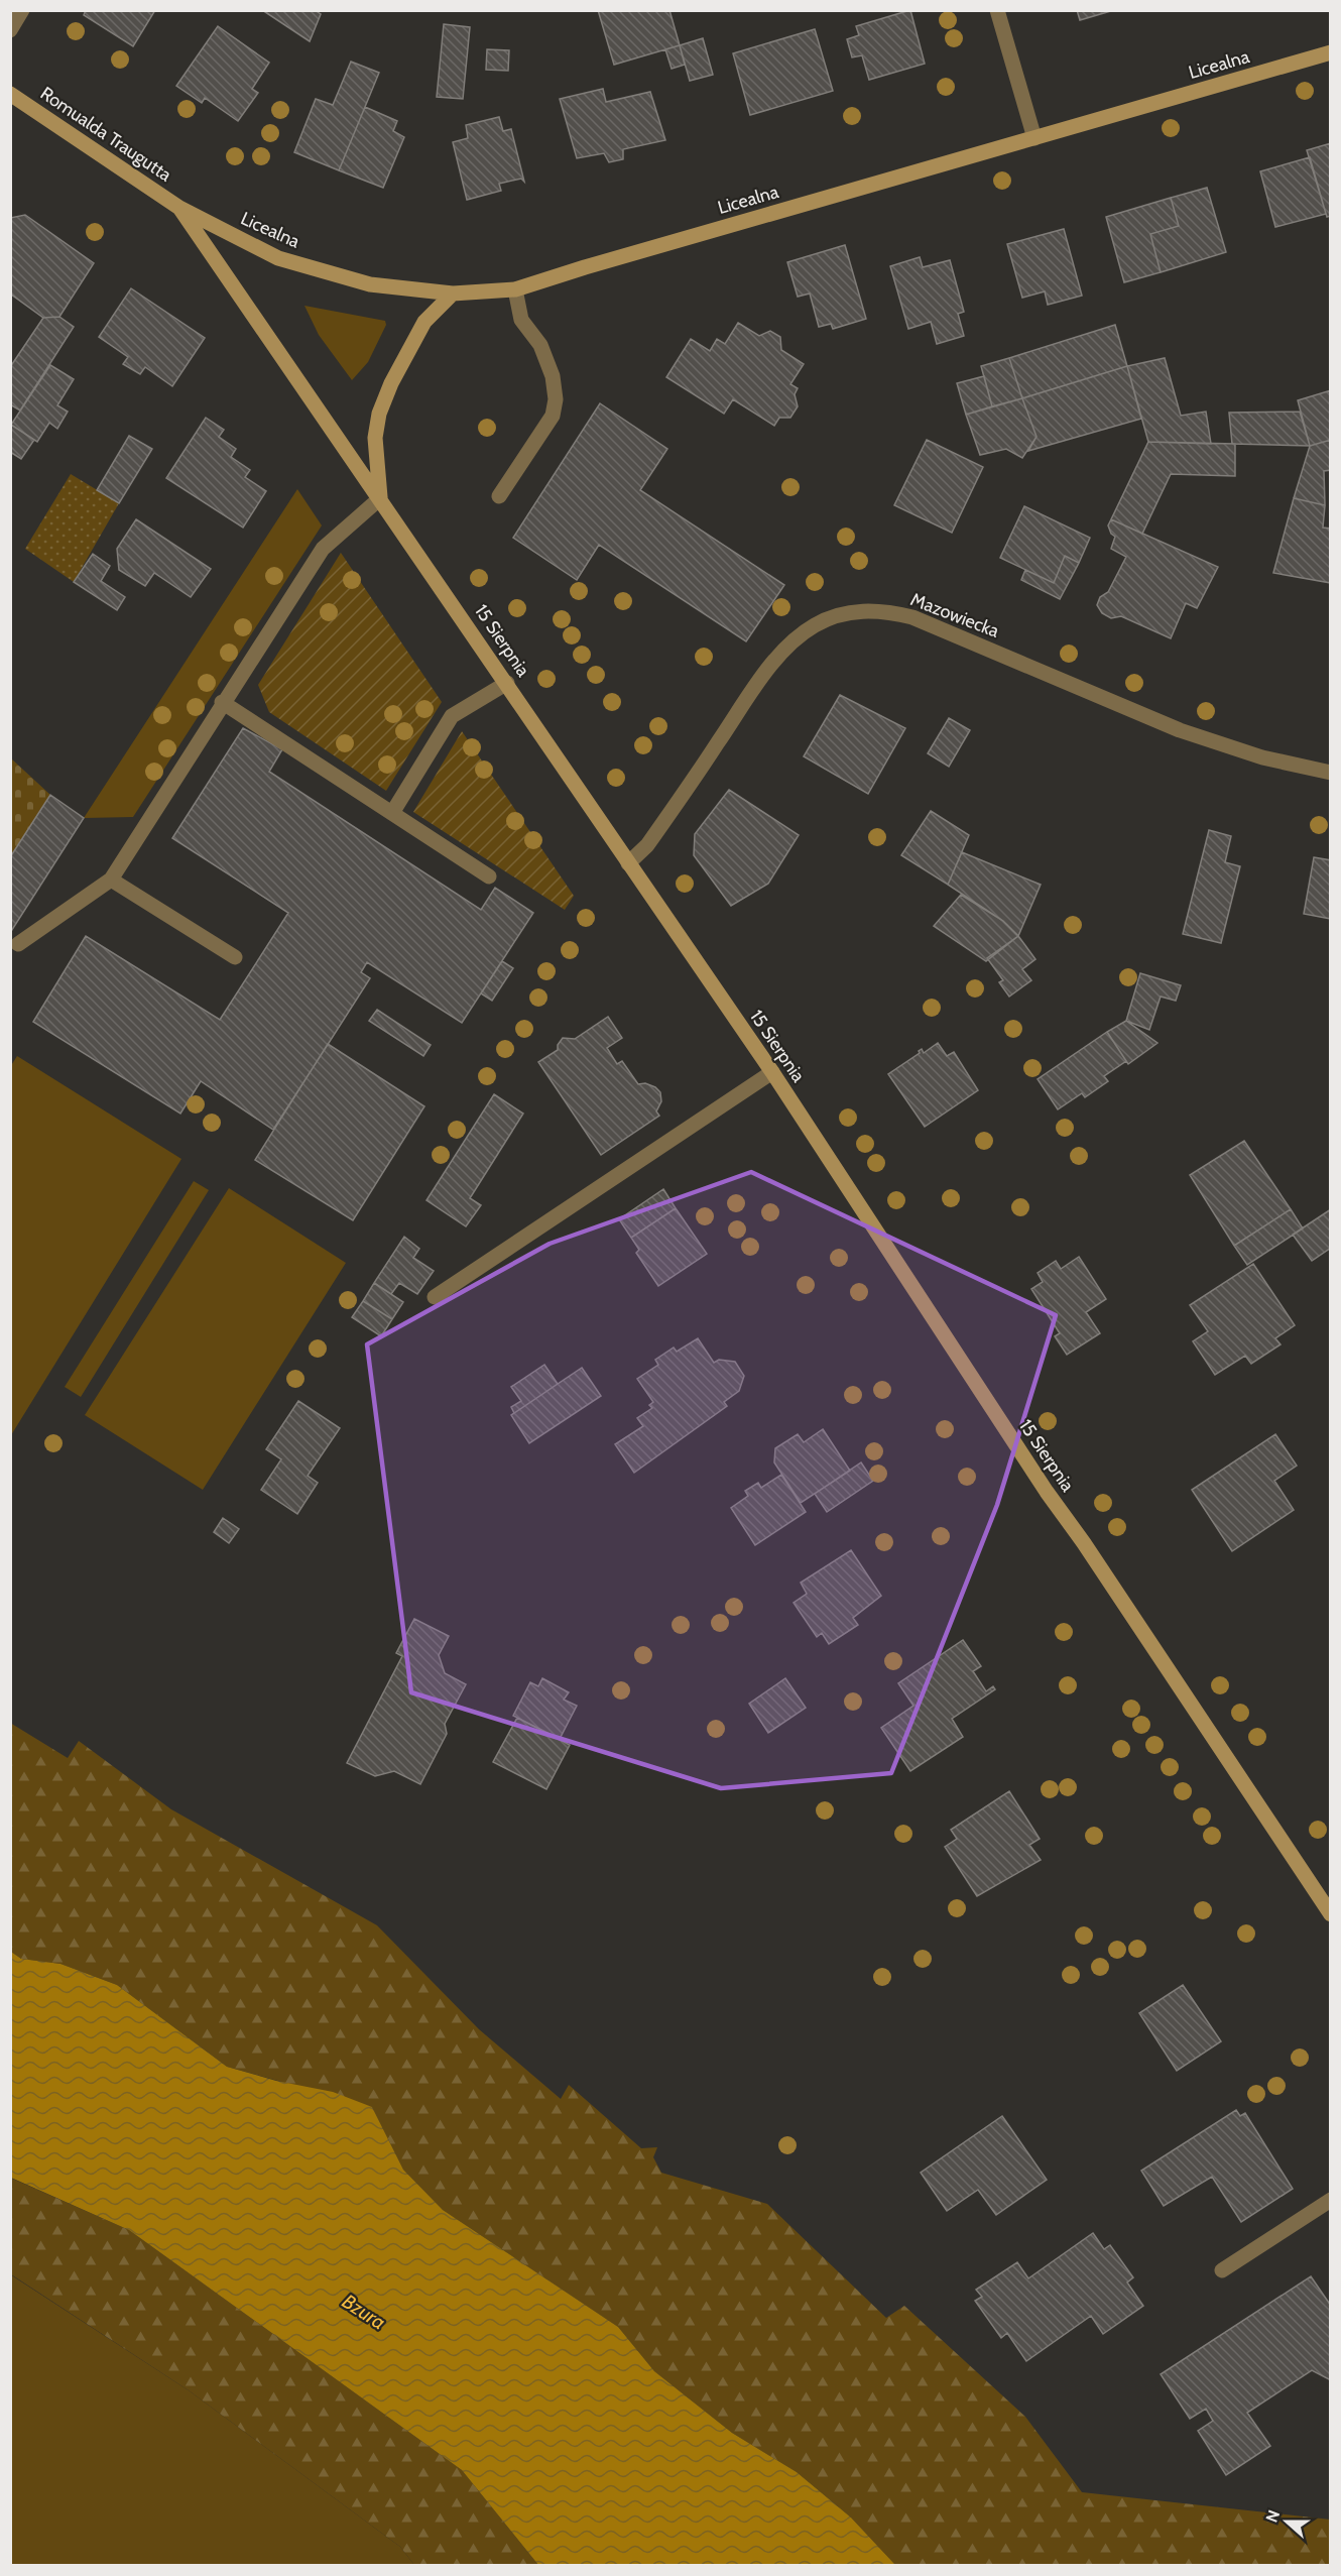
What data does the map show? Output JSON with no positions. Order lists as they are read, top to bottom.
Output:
{
  "streets": {
    "street": [
      "Licealna",
      "Romualda Traugutta",
      "Mazowiecka",
      "15 Sierpnia"
    ]
  },
  "crossings": [
    ["Licealna", "Romualda Traugutta"],
    ["Licealna", "15 Sierpnia"],
    ["Romualda Traugutta", "15 Sierpnia"],
    ["Mazowiecka", "15 Sierpnia"]
  ],
  "water": ["Bzura"],
  "north": "left"
}
